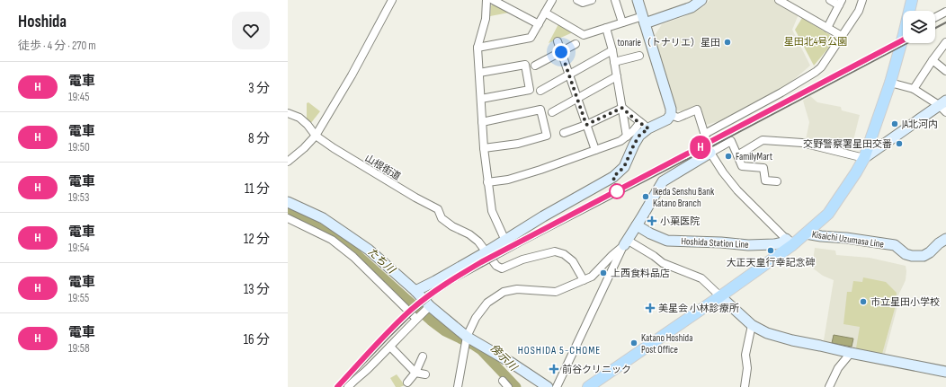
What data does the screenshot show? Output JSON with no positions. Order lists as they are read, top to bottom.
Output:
{
  "streets": {
    "street": ["山根街道", "Kisaichi Uzumasa Line", "Hoshida Station Line"]
  },
  "districts": ["HOSHIDA 5-CHOME"],
  "water": ["たち川", "傍示川"],
  "parks": ["星田北4号公園"],
  "places": {
    "other": [
      "tonarie（トナリエ）星田",
      "JA北河内",
      "交野警察署星田交番",
      "FamilyMart",
      "Ikeda Senshu Bank Katano Branch",
      "大正天皇行幸記念碑",
      "上西食料品店",
      "市立星田小学校",
      "Katano Hoshida Post Office"
    ],
    "health": ["小菓医院", "美星会 小林診療所", "前谷クリニック"]
  },
  "page": {
    "heading": ["Hoshida", "徒歩 · 4 分 · 270 m"],
    "on_map": "H",
    "list": [
      {
        "mark": "H",
        "name": "電車",
        "note": "19:45",
        "value": "3 分"
      },
      {
        "mark": "H",
        "name": "電車",
        "note": "19:50",
        "value": "8 分"
      },
      {
        "mark": "H",
        "name": "電車",
        "note": "19:53",
        "value": "11 分"
      },
      {
        "mark": "H",
        "name": "電車",
        "note": "19:54",
        "value": "12 分"
      },
      {
        "mark": "H",
        "name": "電車",
        "note": "19:55",
        "value": "13 分"
      },
      {
        "mark": "H",
        "name": "電車",
        "note": "19:58",
        "value": "16 分"
      }
    ]
  }
}
